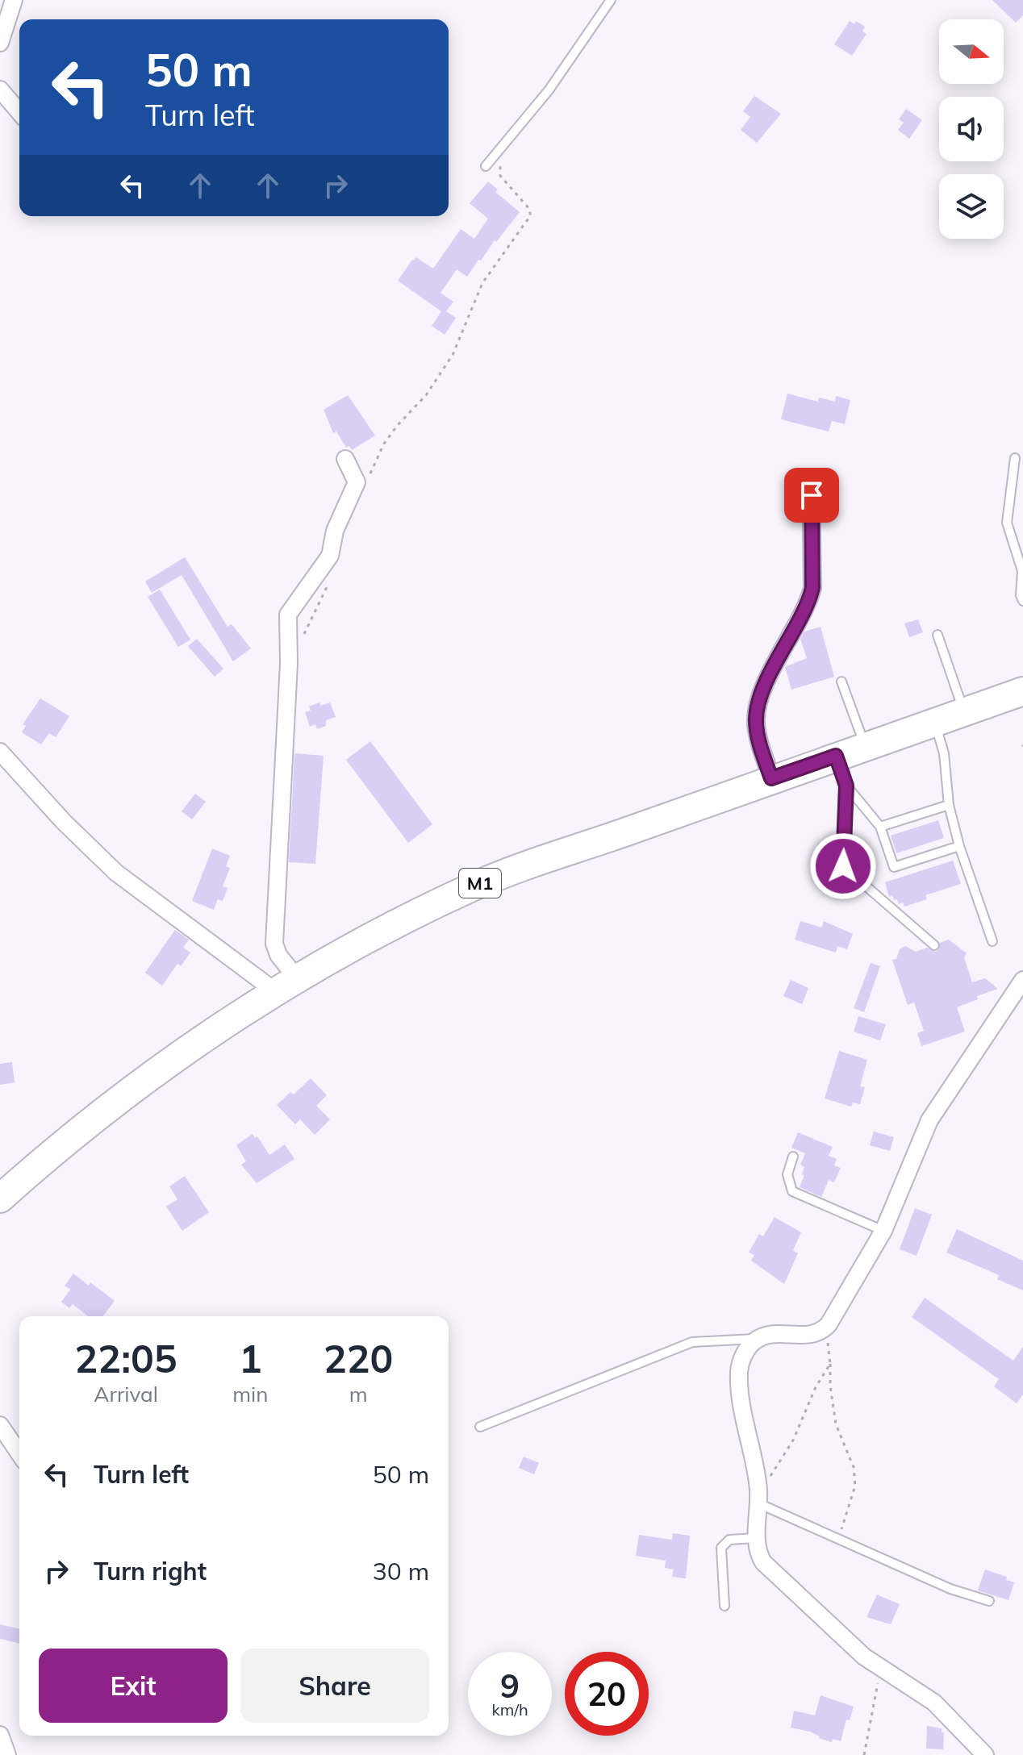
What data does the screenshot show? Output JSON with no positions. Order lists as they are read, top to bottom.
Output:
{
  "streets": {
    "highway": ["M1"]
  },
  "north": "right",
  "page": {
    "turn": ["50 m", "Turn left"],
    "eta": [
      "22:05",
      "Arrival",
      "1",
      "min",
      "220",
      "m"
    ],
    "list": [
      {
        "name": "Turn left",
        "value": "50 m"
      },
      {
        "name": "Turn right",
        "value": "30 m"
      }
    ],
    "buttons": ["Exit", "Share"],
    "speed": "9 km/h",
    "limit": "20"
  }
}
